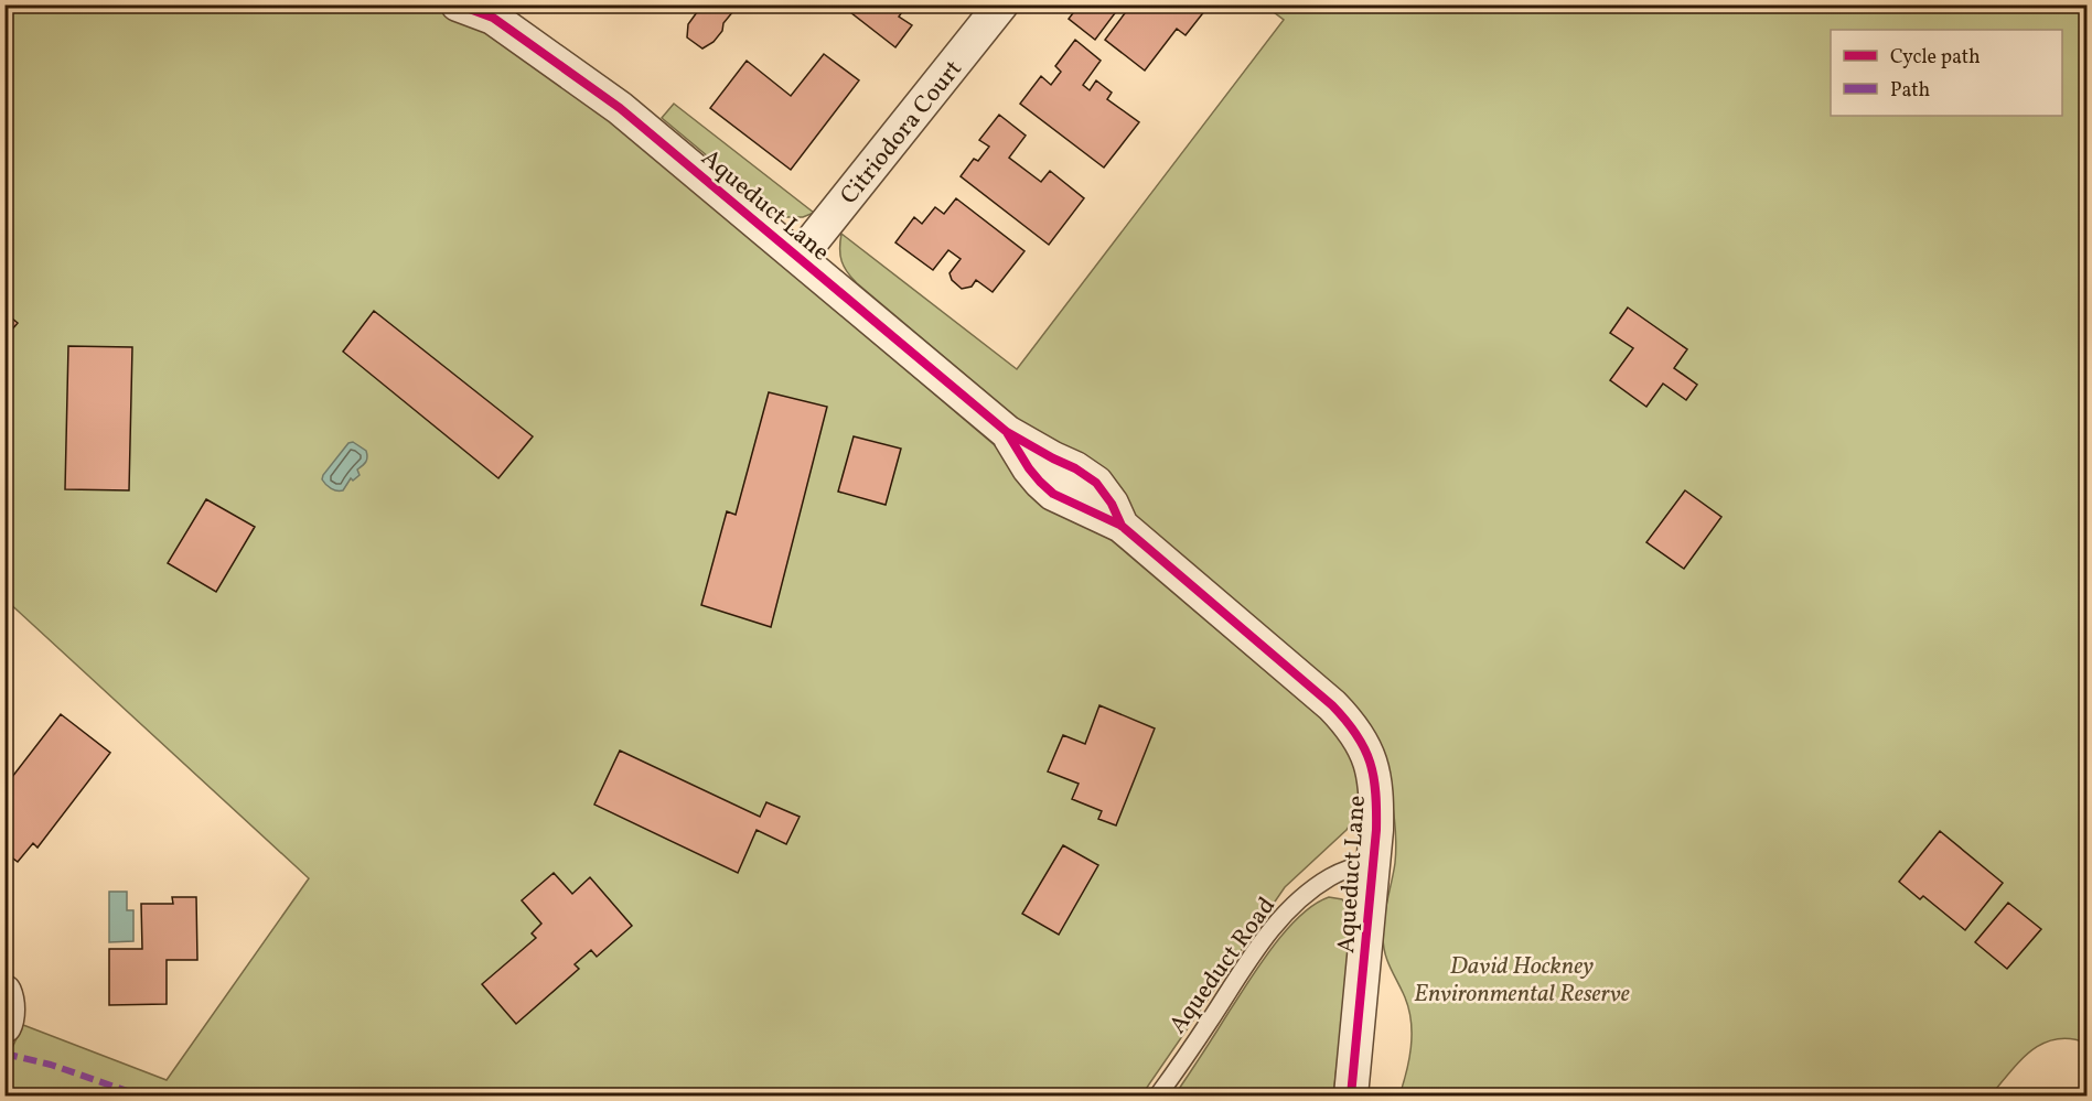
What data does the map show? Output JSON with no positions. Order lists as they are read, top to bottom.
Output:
{
  "streets": {
    "street": ["Citriodora Court", "Aqueduct Lane"],
    "lane": ["Aqueduct Road"]
  },
  "crossings": [
    ["Citriodora Court", "Aqueduct Lane"],
    ["Aqueduct Lane", "Aqueduct Road"]
  ],
  "parks": ["David Hockney Environmental Reserve"],
  "legend": ["Cycle path", "Path"]
}
